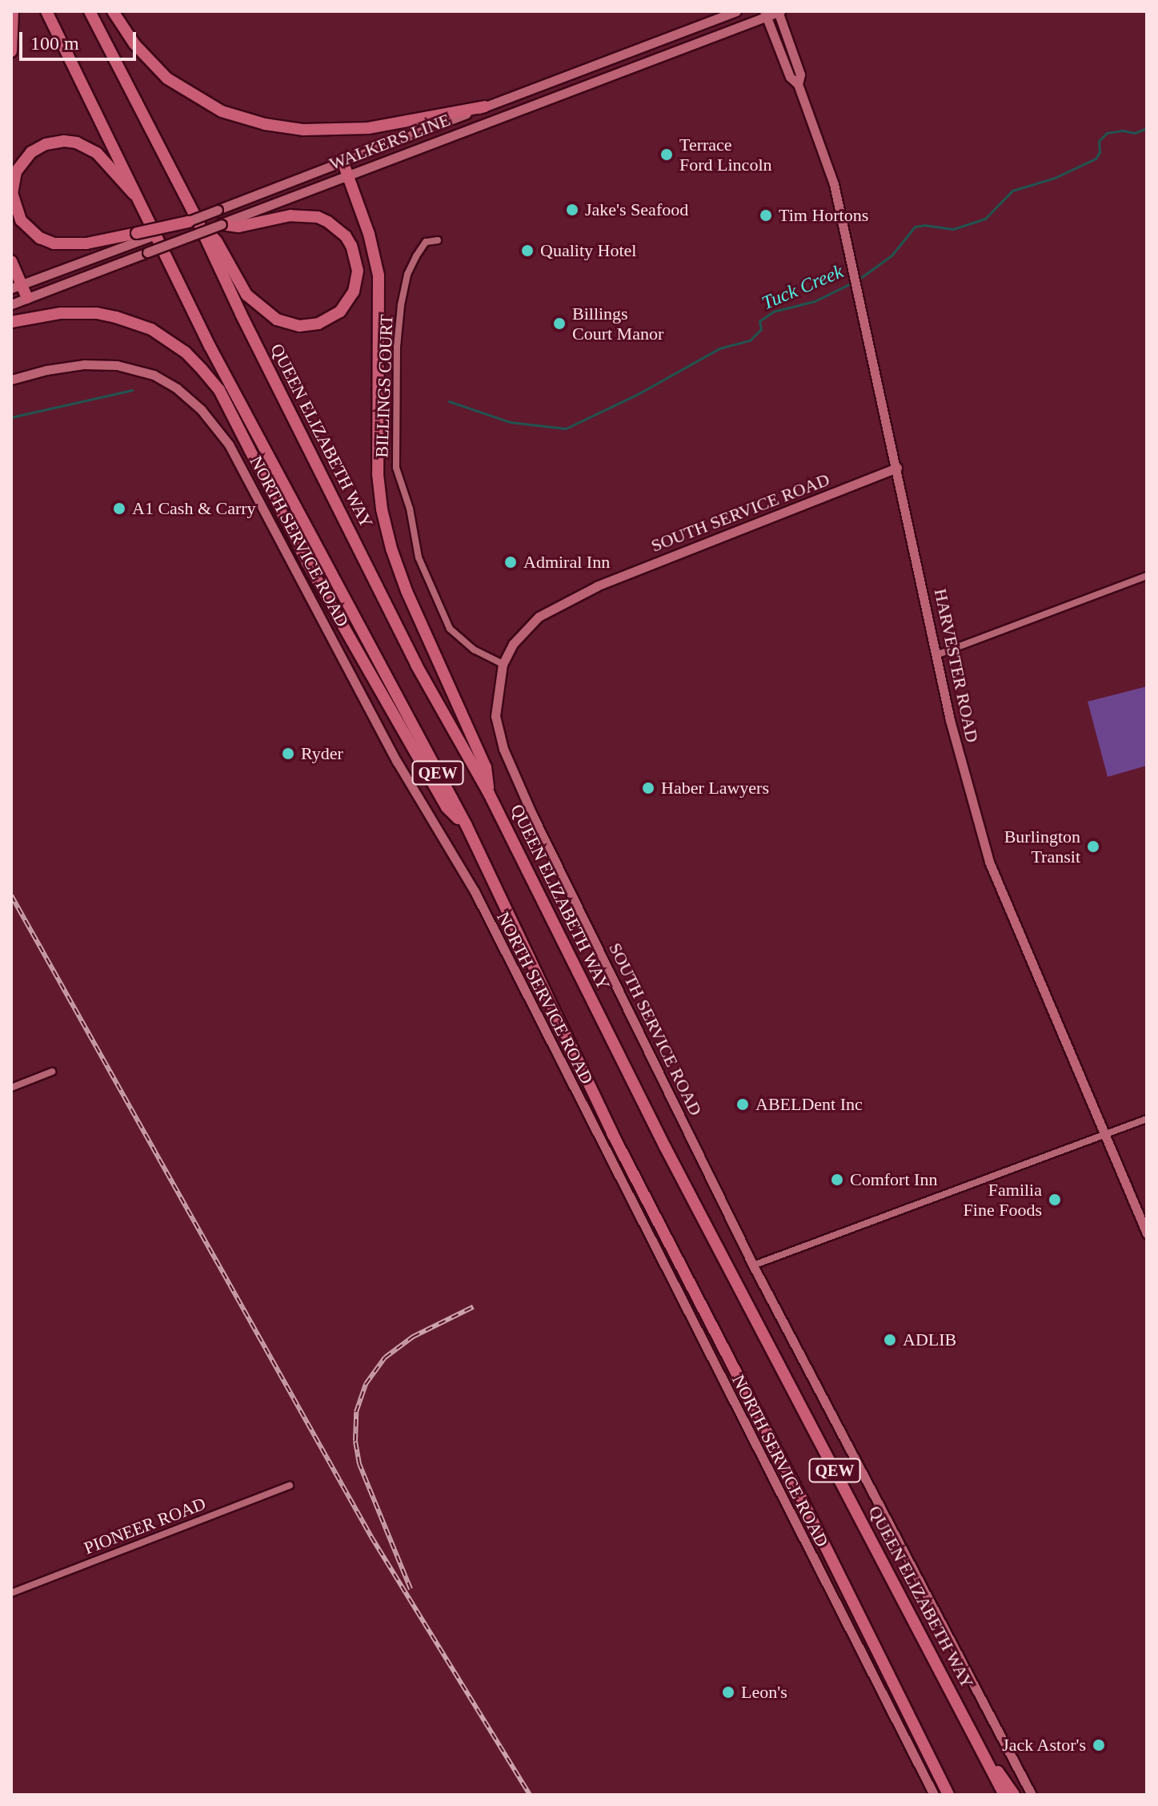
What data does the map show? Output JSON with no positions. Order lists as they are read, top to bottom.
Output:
{
  "streets": {
    "highway": ["QUEEN ELIZABETH WAY", "QEW"],
    "street": [
      "WALKERS LINE",
      "BILLINGS COURT",
      "SOUTH SERVICE ROAD",
      "NORTH SERVICE ROAD",
      "HARVESTER ROAD",
      "PIONEER ROAD"
    ]
  },
  "crossings": [
    ["WALKERS LINE", "QUEEN ELIZABETH WAY"],
    ["WALKERS LINE", "HARVESTER ROAD"],
    ["BILLINGS COURT", "SOUTH SERVICE ROAD"],
    ["SOUTH SERVICE ROAD", "HARVESTER ROAD"]
  ],
  "water": ["Tuck Creek"],
  "places": [
    "Terrace Ford Lincoln",
    "Jake's Seafood",
    "Tim Hortons",
    "Quality Hotel",
    "Billings Court Manor",
    "A1 Cash & Carry",
    "Admiral Inn",
    "Ryder",
    "Haber Lawyers",
    "Burlington Transit",
    "ABELDent Inc",
    "Comfort Inn",
    "Familia Fine Foods",
    "ADLIB",
    "Leon's",
    "Jack Astor's"
  ],
  "scale_bar": "100 m"
}
